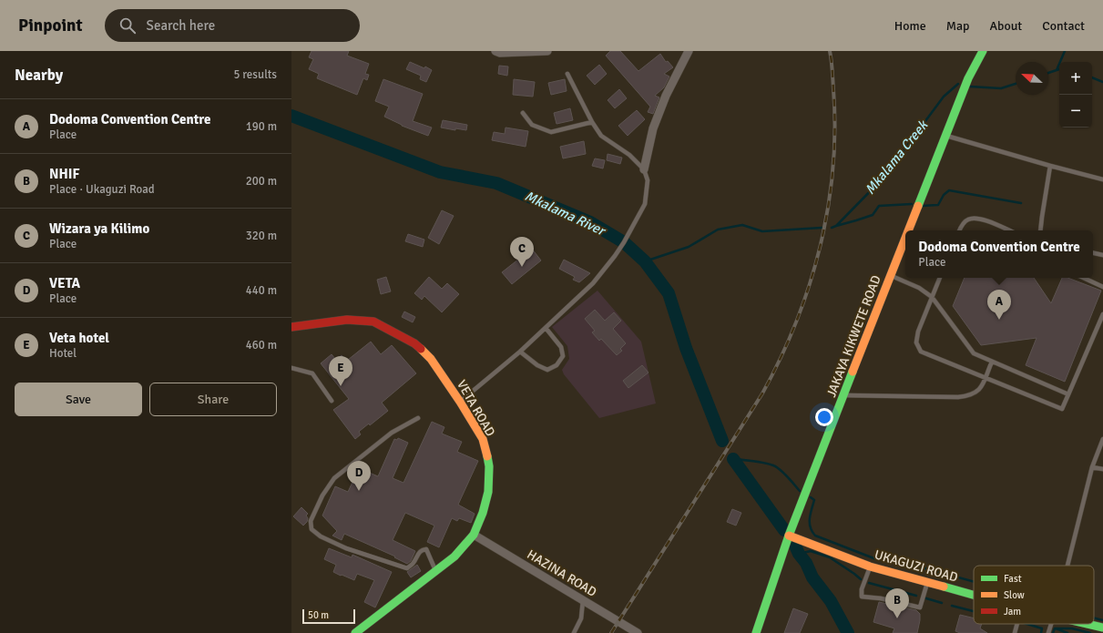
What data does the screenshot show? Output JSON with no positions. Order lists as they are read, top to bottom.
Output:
{
  "streets": {
    "street": [
      "JAKAYA KIKWETE ROAD",
      "VETA ROAD",
      "UKAGUZI ROAD",
      "HAZINA ROAD"
    ]
  },
  "crossings": [
    ["JAKAYA KIKWETE ROAD", "UKAGUZI ROAD"],
    ["VETA ROAD", "HAZINA ROAD"]
  ],
  "water": ["Mkalama Creek", "Mkalama River"],
  "legend": ["Fast", "Slow", "Jam"],
  "scale_bar": "50 m",
  "north": "top left",
  "page": {
    "header": "Pinpoint",
    "search": "Search here",
    "nav": [
      "Home",
      "Map",
      "About",
      "Contact"
    ],
    "heading": ["Nearby", "5 results"],
    "map_buttons": ["+", "−"],
    "list": [
      {
        "mark": "A",
        "name": "Dodoma Convention Centre",
        "note": "Place",
        "value": "190 m"
      },
      {
        "mark": "B",
        "name": "NHIF",
        "note": "Place · Ukaguzi Road",
        "value": "200 m"
      },
      {
        "mark": "C",
        "name": "Wizara ya Kilimo",
        "note": "Place",
        "value": "320 m"
      },
      {
        "mark": "D",
        "name": "VETA",
        "note": "Place",
        "value": "440 m"
      },
      {
        "mark": "E",
        "name": "Veta hotel",
        "note": "Hotel",
        "value": "460 m"
      }
    ],
    "popup": ["Dodoma Convention Centre", "Place"],
    "pins": [
      "C",
      "A",
      "E",
      "D",
      "B"
    ],
    "buttons": ["Save", "Share"],
    "scale": "50 m"
  }
}
